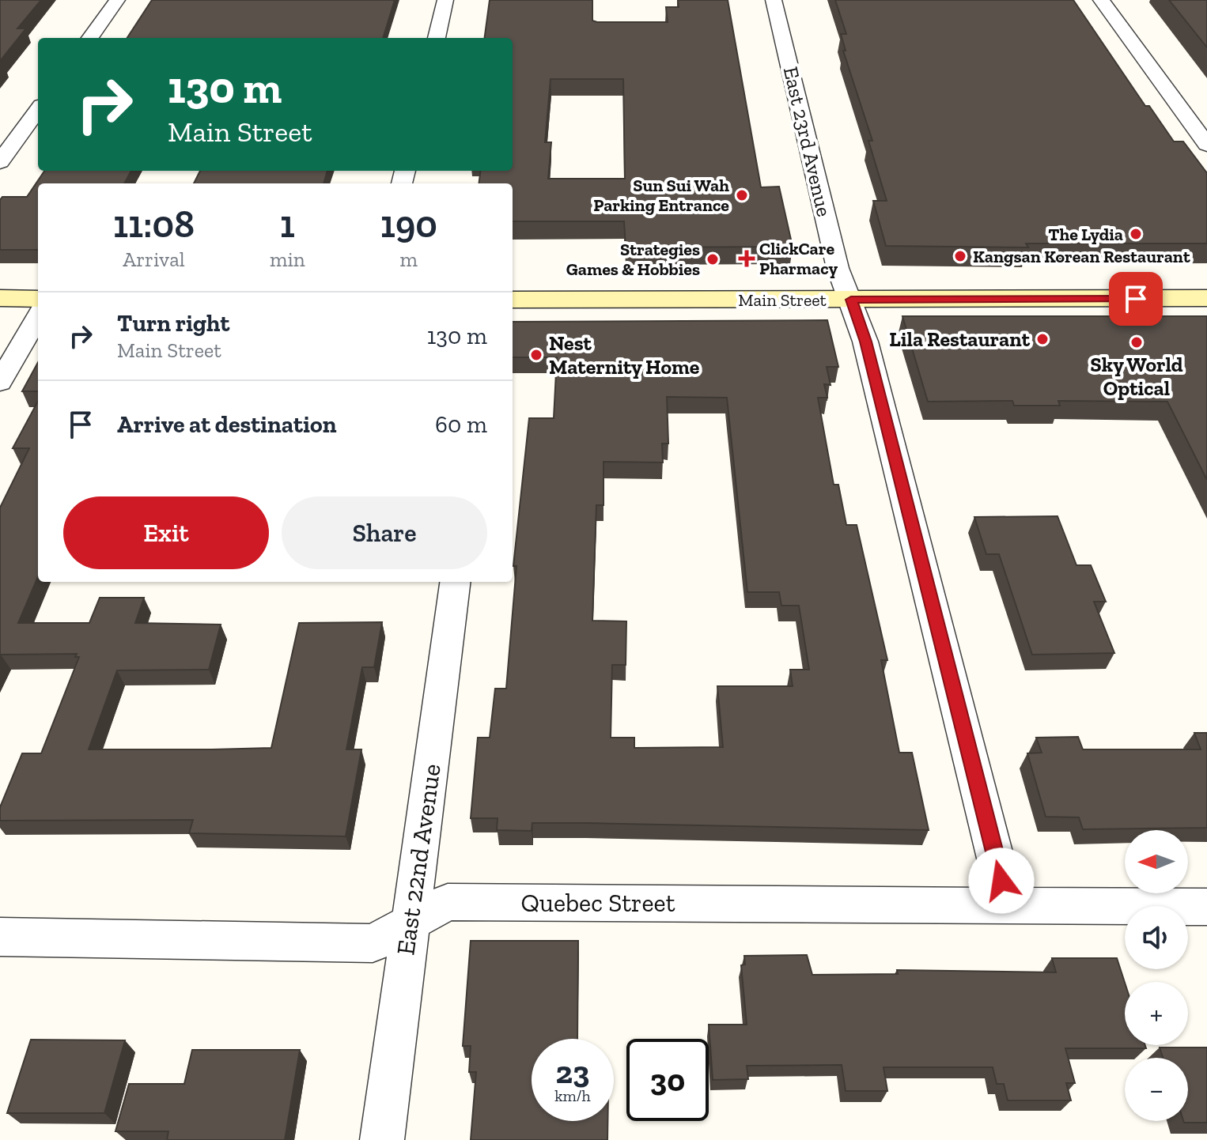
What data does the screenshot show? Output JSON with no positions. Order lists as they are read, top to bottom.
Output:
{
  "streets": {
    "main road": ["Main Street"],
    "street": ["East 23rd Avenue", "East 22nd Avenue", "Quebec Street"]
  },
  "crossings": [
    ["East 23rd Avenue", "Main Street"],
    ["East 23rd Avenue", "Quebec Street"],
    ["East 22nd Avenue", "Quebec Street"]
  ],
  "places": {
    "other": [
      "Sun Sui Wah Parking Entrance",
      "The Lydia",
      "Kangsan Korean Restaurant",
      "Strategies Games & Hobbies",
      "Lila Restaurant",
      "Sky World Optical",
      "Nest Maternity Home"
    ],
    "health": ["ClickCare Pharmacy"]
  },
  "north": "left",
  "page": {
    "turn": ["130 m", "Main Street"],
    "eta": [
      "11:08",
      "Arrival",
      "1",
      "min",
      "190",
      "m"
    ],
    "list": [
      {
        "name": "Turn right",
        "note": "Main Street",
        "value": "130 m"
      },
      {
        "name": "Arrive at destination",
        "value": "60 m"
      }
    ],
    "buttons": ["Exit", "Share"],
    "map_buttons": ["+", "−"],
    "speed": "23 km/h",
    "limit": "30"
  }
}
